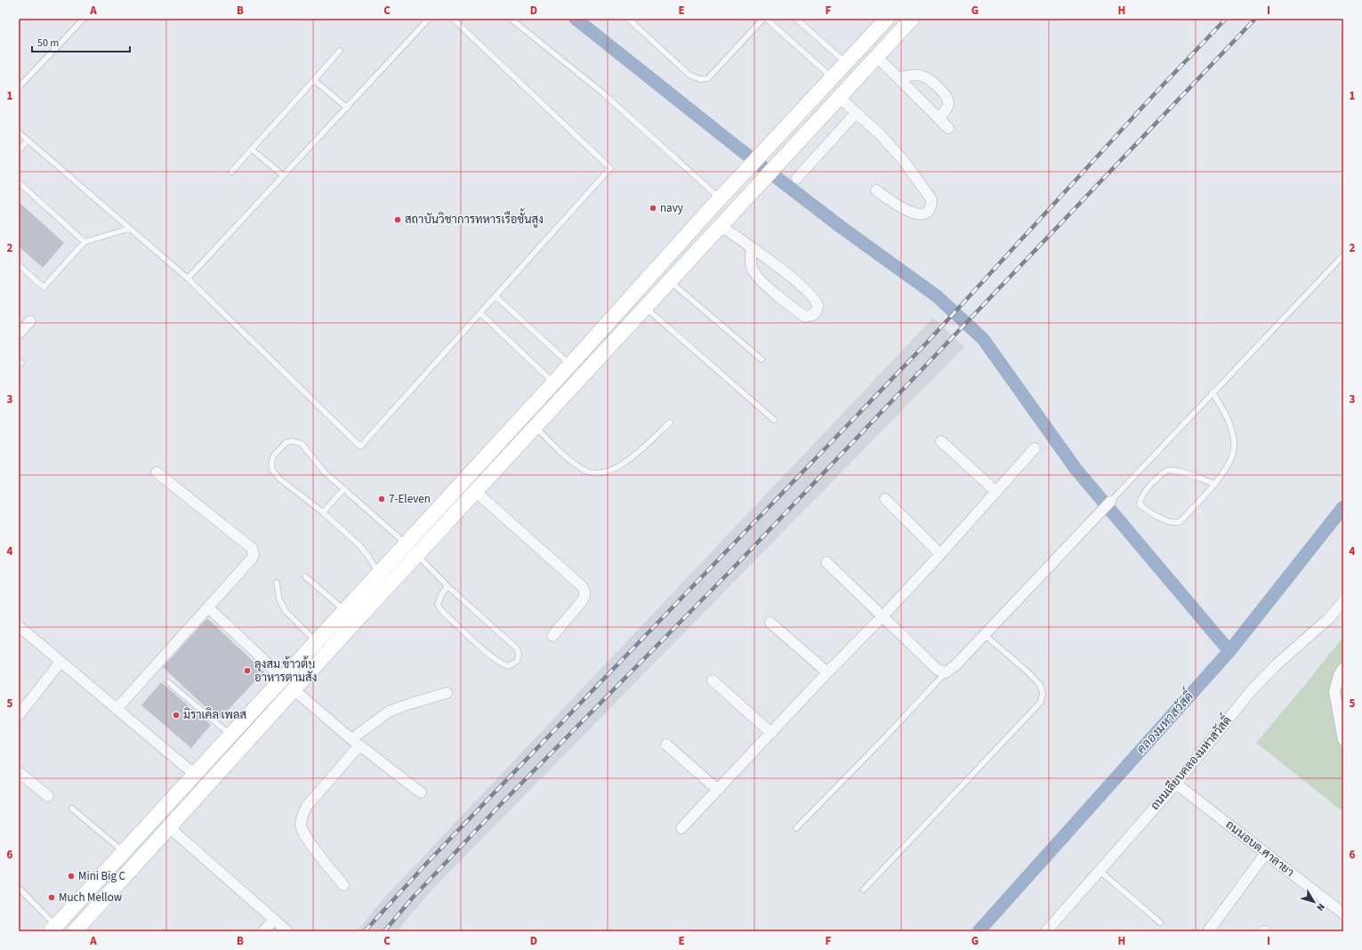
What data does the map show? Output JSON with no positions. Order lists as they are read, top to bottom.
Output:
{
  "streets": {
    "street": ["ถนนเลียบคลองมหาสวัสดิ์", "ถนนอบต.ศาลายา"]
  },
  "crossings": [
    ["ถนนเลียบคลองมหาสวัสดิ์", "ถนนอบต.ศาลายา"]
  ],
  "water": ["คลองมหาสวัสดิ์"],
  "places": [
    "navy",
    "สถาบันวิชาการทหารเรือชั้นสูง",
    "7-Eleven",
    "ลุงสม ข้าวต้ม อาหารตามสั่ง",
    "มิราเคิล เพลส",
    "Mini Big C",
    "Much Mellow"
  ],
  "scale_bar": "50 m",
  "north": "bottom right",
  "grid": {
    "columns": [
      "A",
      "B",
      "C",
      "D",
      "E",
      "F",
      "G",
      "H",
      "I"
    ],
    "rows": [
      "1",
      "2",
      "3",
      "4",
      "5",
      "6"
    ]
  }
}
